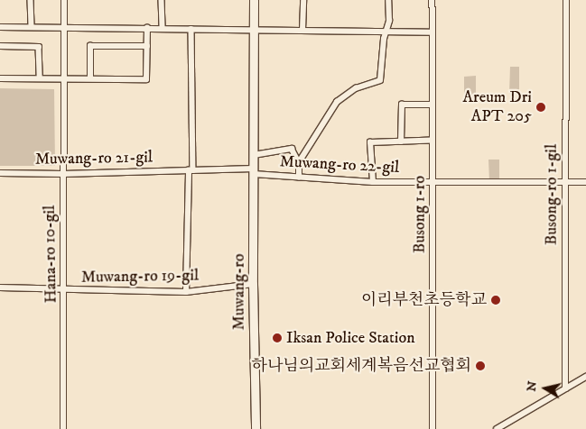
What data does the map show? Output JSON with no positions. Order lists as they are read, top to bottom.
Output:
{
  "streets": {
    "street": [
      "Muwang-ro 21-gil",
      "Muwang-ro 22-gil",
      "Busong-ro 1-gil",
      "Busong 1-ro",
      "Hana-ro 10-gil",
      "Muwang-ro 19-gil",
      "Muwang-ro"
    ]
  },
  "crossings": [
    ["Muwang-ro 21-gil", "Muwang-ro 22-gil"],
    ["Muwang-ro 21-gil", "Hana-ro 10-gil"],
    ["Muwang-ro 21-gil", "Muwang-ro"],
    ["Muwang-ro 22-gil", "Busong-ro 1-gil"],
    ["Muwang-ro 22-gil", "Busong 1-ro"],
    ["Muwang-ro 22-gil", "Muwang-ro"],
    ["Hana-ro 10-gil", "Muwang-ro 19-gil"],
    ["Muwang-ro 19-gil", "Muwang-ro"]
  ],
  "places": [
    "Areum Dri APT 205",
    "이리부천초등학교",
    "Iksan Police Station",
    "하나님의교회세계복음선교협회"
  ],
  "north": "left"
}
